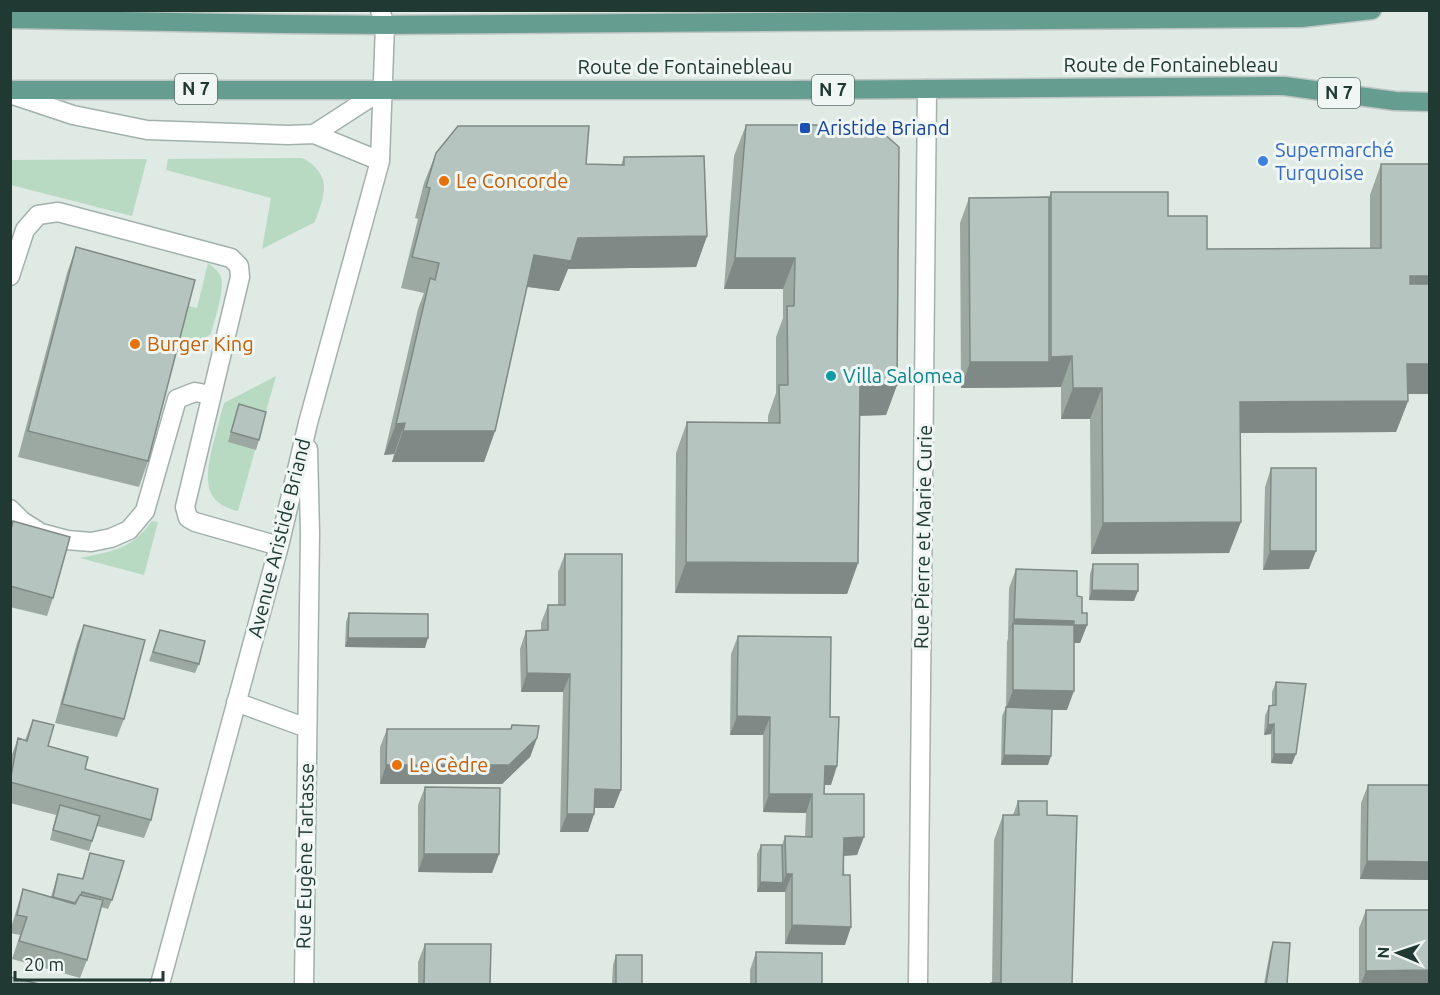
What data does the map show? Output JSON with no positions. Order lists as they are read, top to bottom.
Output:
{
  "streets": {
    "main road": ["Route de Fontainebleau", "N 7"],
    "street": ["Rue Pierre et Marie Curie", "Avenue Aristide Briand", "Rue Eugène Tartasse"]
  },
  "crossings": [
    ["Route de Fontainebleau", "Rue Pierre et Marie Curie"],
    ["Route de Fontainebleau", "Avenue Aristide Briand"],
    ["Avenue Aristide Briand", "Rue Eugène Tartasse"]
  ],
  "places": {
    "transit": ["Aristide Briand"],
    "other": [
      "Supermarché Turquoise",
      "Le Concorde",
      "Burger King",
      "Villa Salomea",
      "Le Cèdre"
    ]
  },
  "scale_bar": "20 m",
  "north": "left"
}
